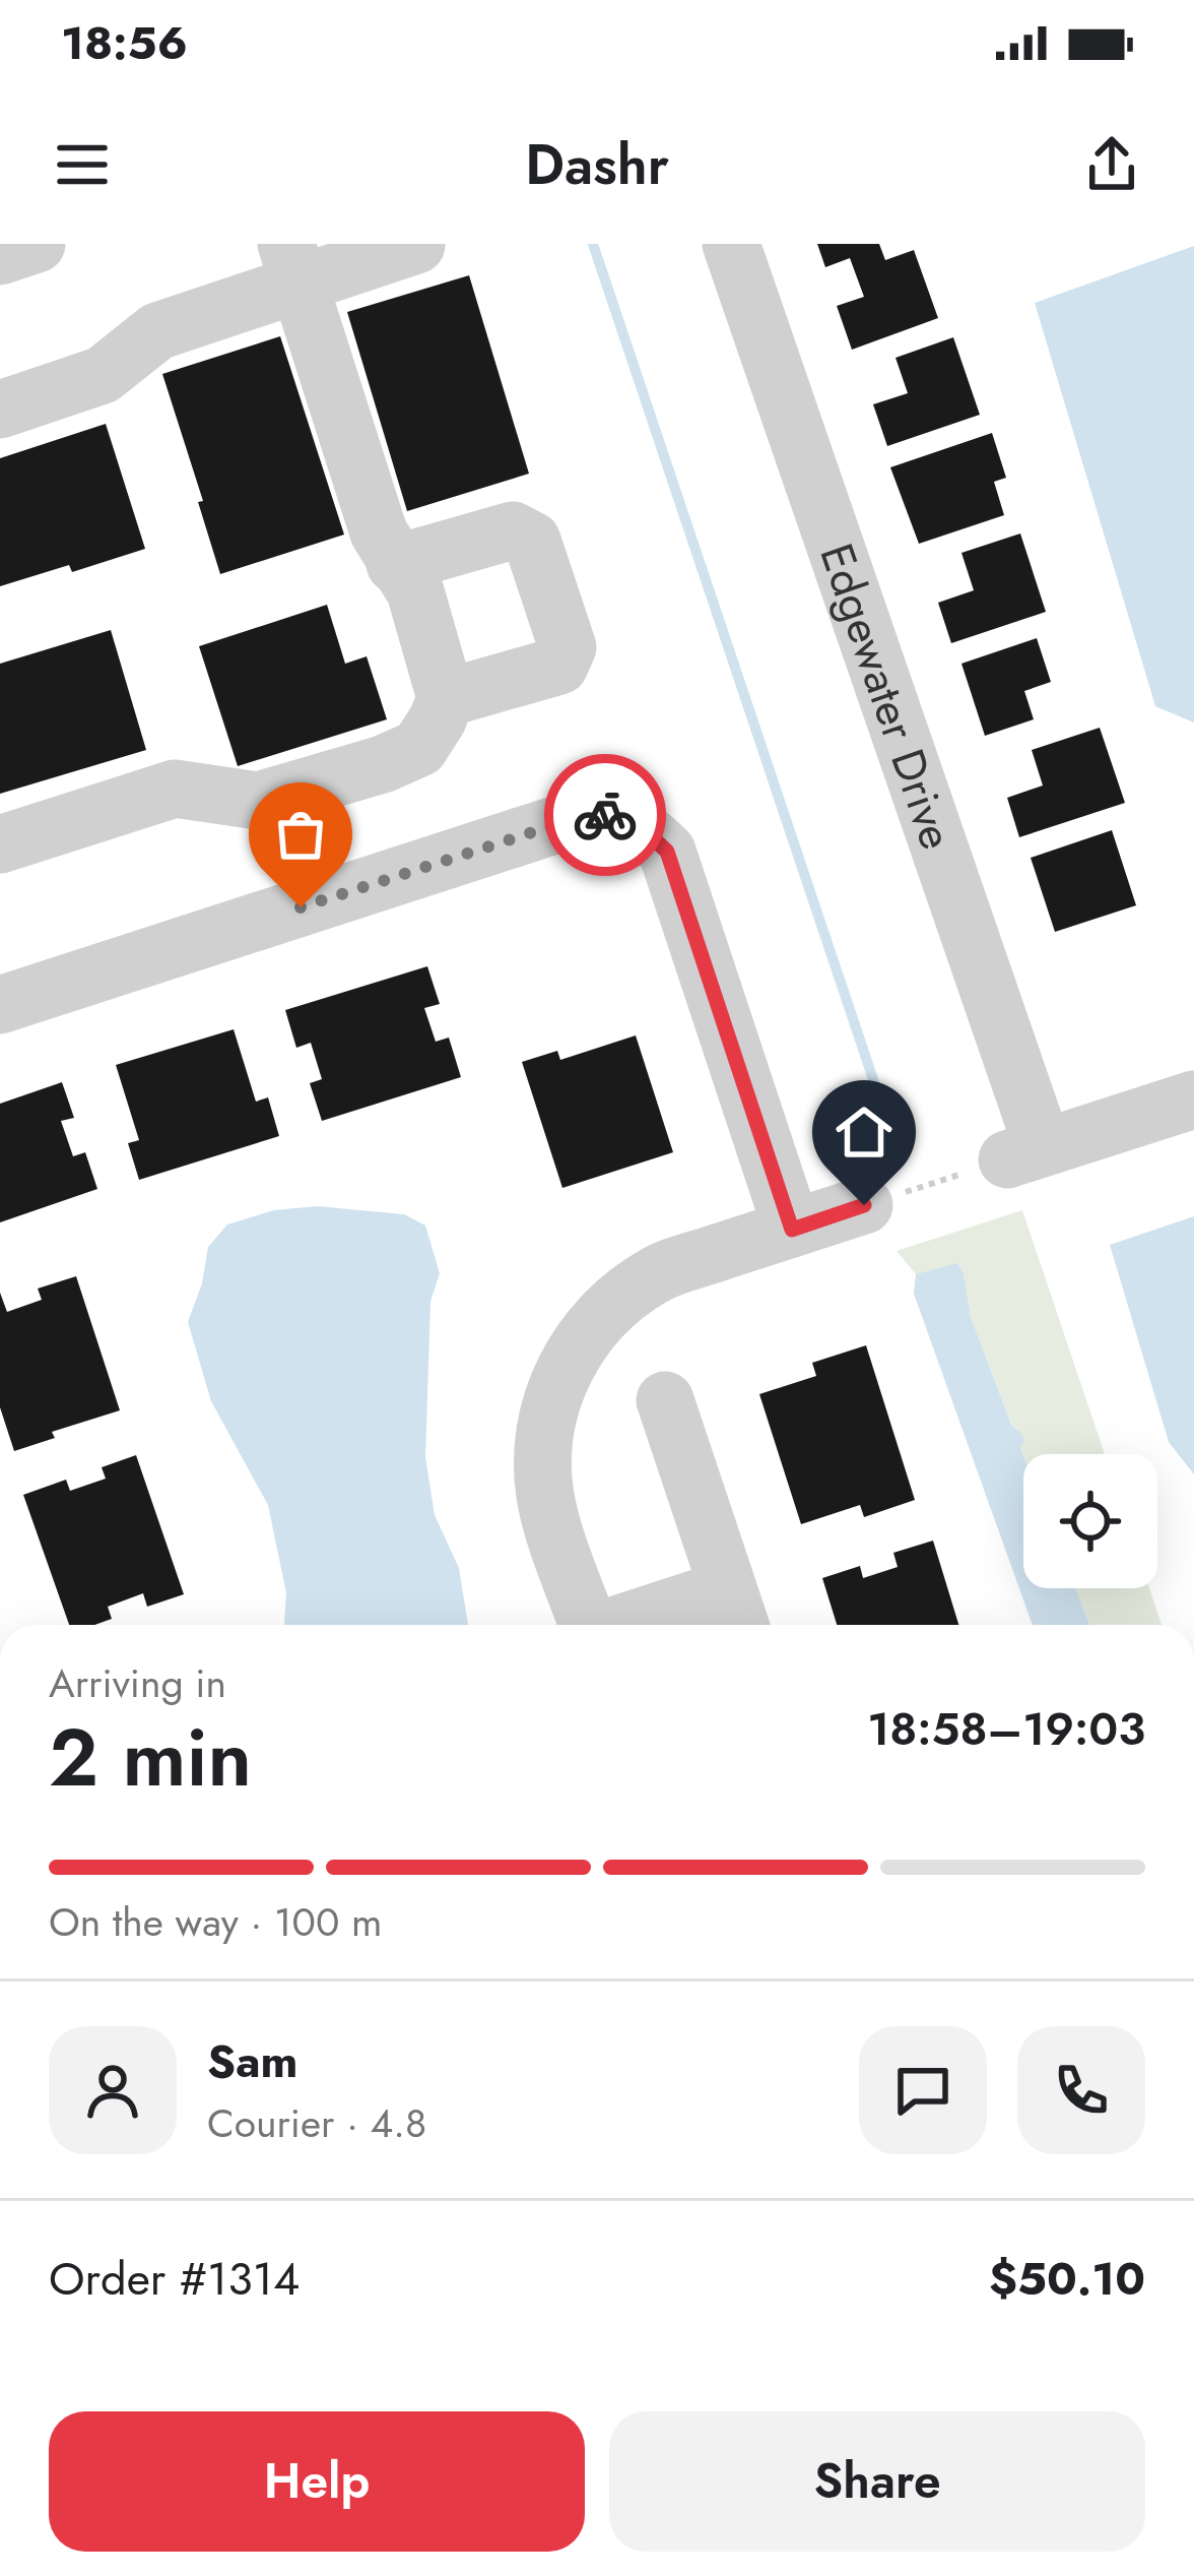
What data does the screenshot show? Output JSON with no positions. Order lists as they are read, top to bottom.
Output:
{
  "streets": {
    "street": ["Edgewater Drive"]
  },
  "page": {
    "status": "18:56",
    "header": "Dashr",
    "heading": ["2 min", "Arriving in", "18:58–19:03"],
    "panel": [
      "Sam",
      "Courier · 4.8",
      "Order #1314",
      "$50.10"
    ],
    "bar": "On the way · 100 m",
    "buttons": ["Help", "Share"]
  }
}
